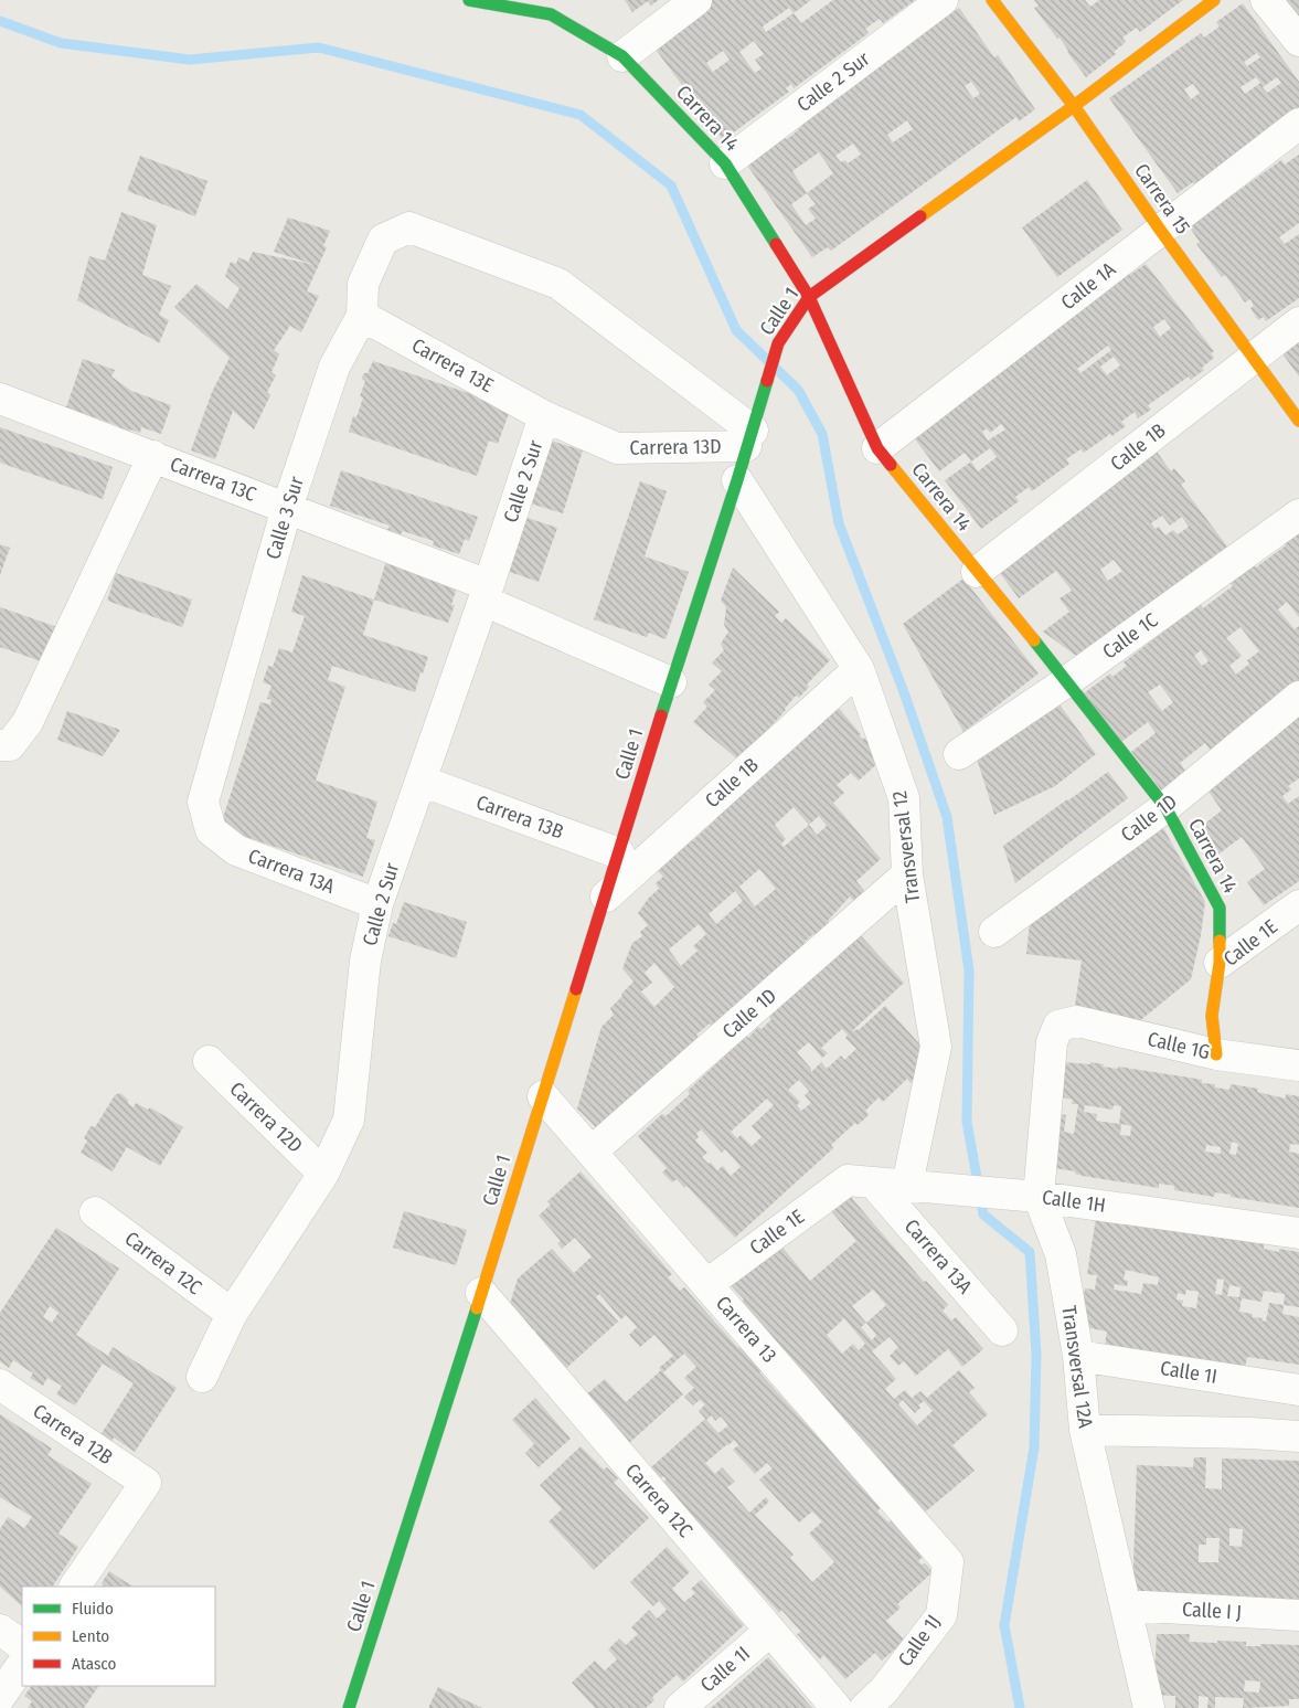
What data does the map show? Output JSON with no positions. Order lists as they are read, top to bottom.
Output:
{
  "streets": {
    "street": [
      "Calle 2 Sur",
      "Carrera 14",
      "Carrera 15",
      "Calle 1A",
      "Calle 1",
      "Carrera 13E",
      "Carrera 13D",
      "Calle 1B",
      "Carrera 13C",
      "Calle 3 Sur",
      "Calle 1C",
      "Carrera 13B",
      "Calle 1D",
      "Transversal 12",
      "Carrera 13A",
      "Calle 1E",
      "Calle 1G",
      "Carrera 12D",
      "Calle 1H",
      "Carrera 12C",
      "Carrera 13",
      "Transversal 12A",
      "Calle 1I",
      "Carrera 12B",
      "Calle I J",
      "Calle 1J"
    ]
  },
  "crossings": [
    ["Calle 2 Sur", "Carrera 14"],
    ["Calle 2 Sur", "Carrera 13E"],
    ["Calle 2 Sur", "Carrera 13D"],
    ["Calle 2 Sur", "Carrera 13C"],
    ["Calle 2 Sur", "Carrera 13B"],
    ["Calle 2 Sur", "Carrera 13A"],
    ["Calle 2 Sur", "Carrera 12D"],
    ["Calle 2 Sur", "Carrera 12C"],
    ["Carrera 14", "Calle 1A"],
    ["Carrera 14", "Calle 1"],
    ["Carrera 14", "Calle 1B"],
    ["Carrera 14", "Calle 1C"],
    ["Carrera 14", "Calle 1D"],
    ["Carrera 14", "Calle 1E"],
    ["Carrera 15", "Calle 1A"],
    ["Carrera 15", "Calle 1"],
    ["Carrera 15", "Calle 1B"],
    ["Calle 1", "Carrera 13D"],
    ["Calle 1", "Calle 1B"],
    ["Calle 1", "Carrera 13C"],
    ["Calle 1", "Calle 3 Sur"],
    ["Calle 1", "Carrera 13B"],
    ["Calle 1", "Transversal 12"],
    ["Calle 1", "Carrera 12C"],
    ["Calle 1", "Carrera 13"],
    ["Carrera 13E", "Carrera 13D"],
    ["Carrera 13E", "Calle 3 Sur"],
    ["Carrera 13D", "Calle 3 Sur"],
    ["Calle 1B", "Transversal 12"],
    ["Carrera 13C", "Calle 3 Sur"],
    ["Calle 3 Sur", "Carrera 13A"],
    ["Calle 1D", "Transversal 12"],
    ["Calle 1D", "Carrera 13"],
    ["Transversal 12", "Calle 1H"],
    ["Carrera 13A", "Calle 1E"],
    ["Carrera 13A", "Calle 1H"],
    ["Calle 1E", "Calle 1G"],
    ["Calle 1E", "Calle 1H"],
    ["Calle 1E", "Carrera 13"],
    ["Calle 1G", "Transversal 12A"],
    ["Calle 1H", "Transversal 12A"],
    ["Carrera 12C", "Calle 1I"],
    ["Carrera 13", "Calle 1J"],
    ["Transversal 12A", "Calle 1I"],
    ["Transversal 12A", "Calle I J"]
  ],
  "legend": ["Fluido", "Lento", "Atasco"]
}
